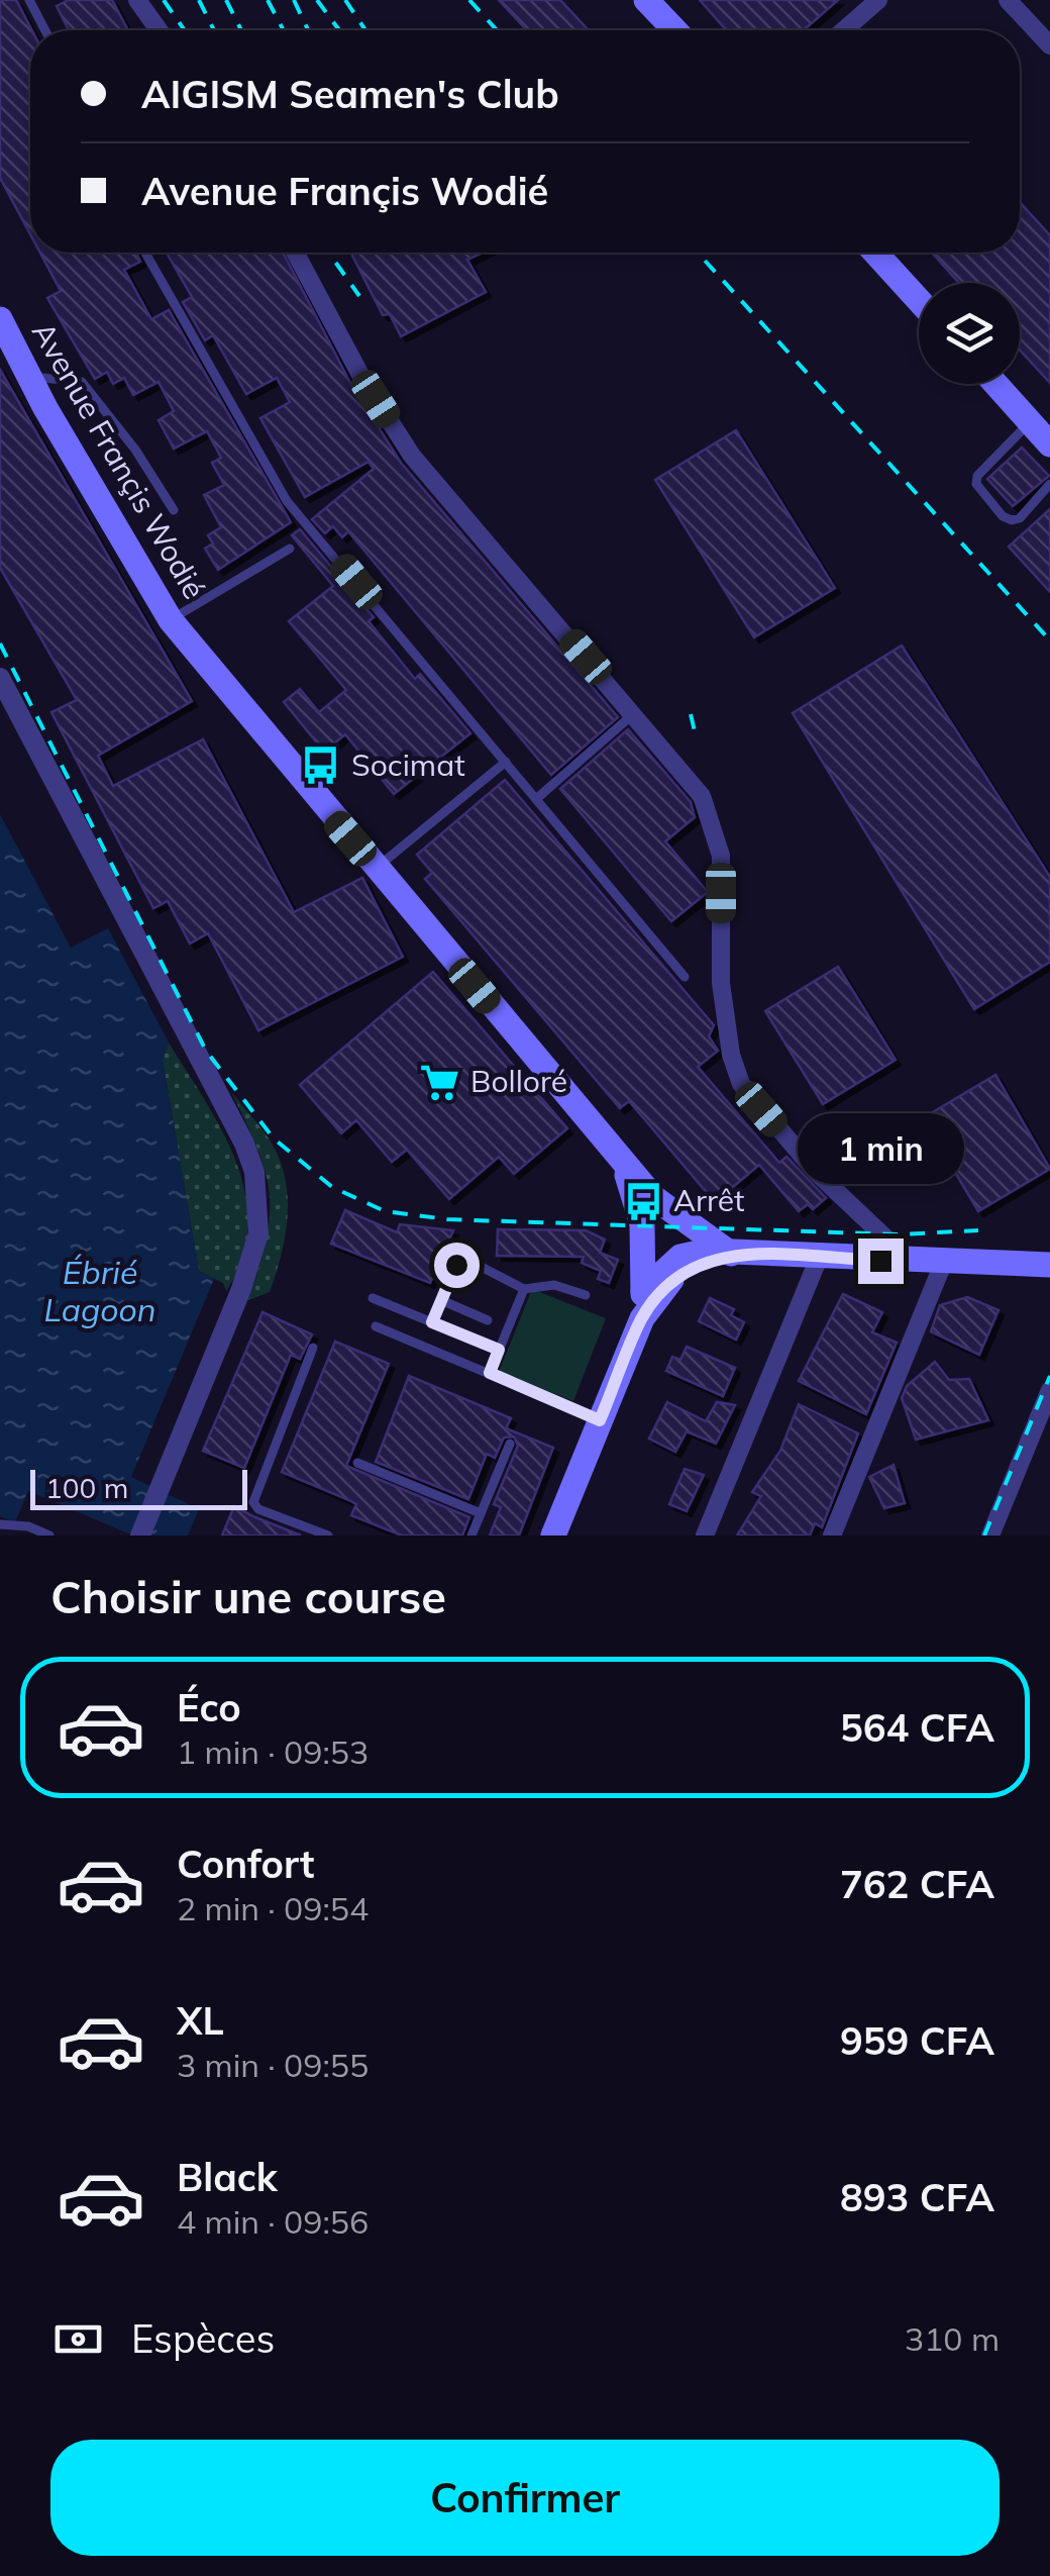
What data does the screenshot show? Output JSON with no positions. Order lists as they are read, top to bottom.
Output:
{
  "streets": {
    "main road": ["Avenue Françis Wodié"]
  },
  "water": ["Ébrié Lagoon"],
  "places": {
    "bus stop": ["Socimat", "Arrêt"],
    "supermarket": ["Bolloré"]
  },
  "scale_bar": "100 m",
  "page": {
    "banner": ["AIGISM Seamen's Club", "Avenue Françis Wodié"],
    "bubble": "1 min",
    "scale": "100 m",
    "heading": "Choisir une course",
    "list": [
      {
        "name": "Éco",
        "note": "1 min · 09:53",
        "value": "564 CFA"
      },
      {
        "name": "Confort",
        "note": "2 min · 09:54",
        "value": "762 CFA"
      },
      {
        "name": "XL",
        "note": "3 min · 09:55",
        "value": "959 CFA"
      },
      {
        "name": "Black",
        "note": "4 min · 09:56",
        "value": "893 CFA"
      }
    ],
    "pay": ["Espèces", "310 m"],
    "buttons": "Confirmer"
  }
}
